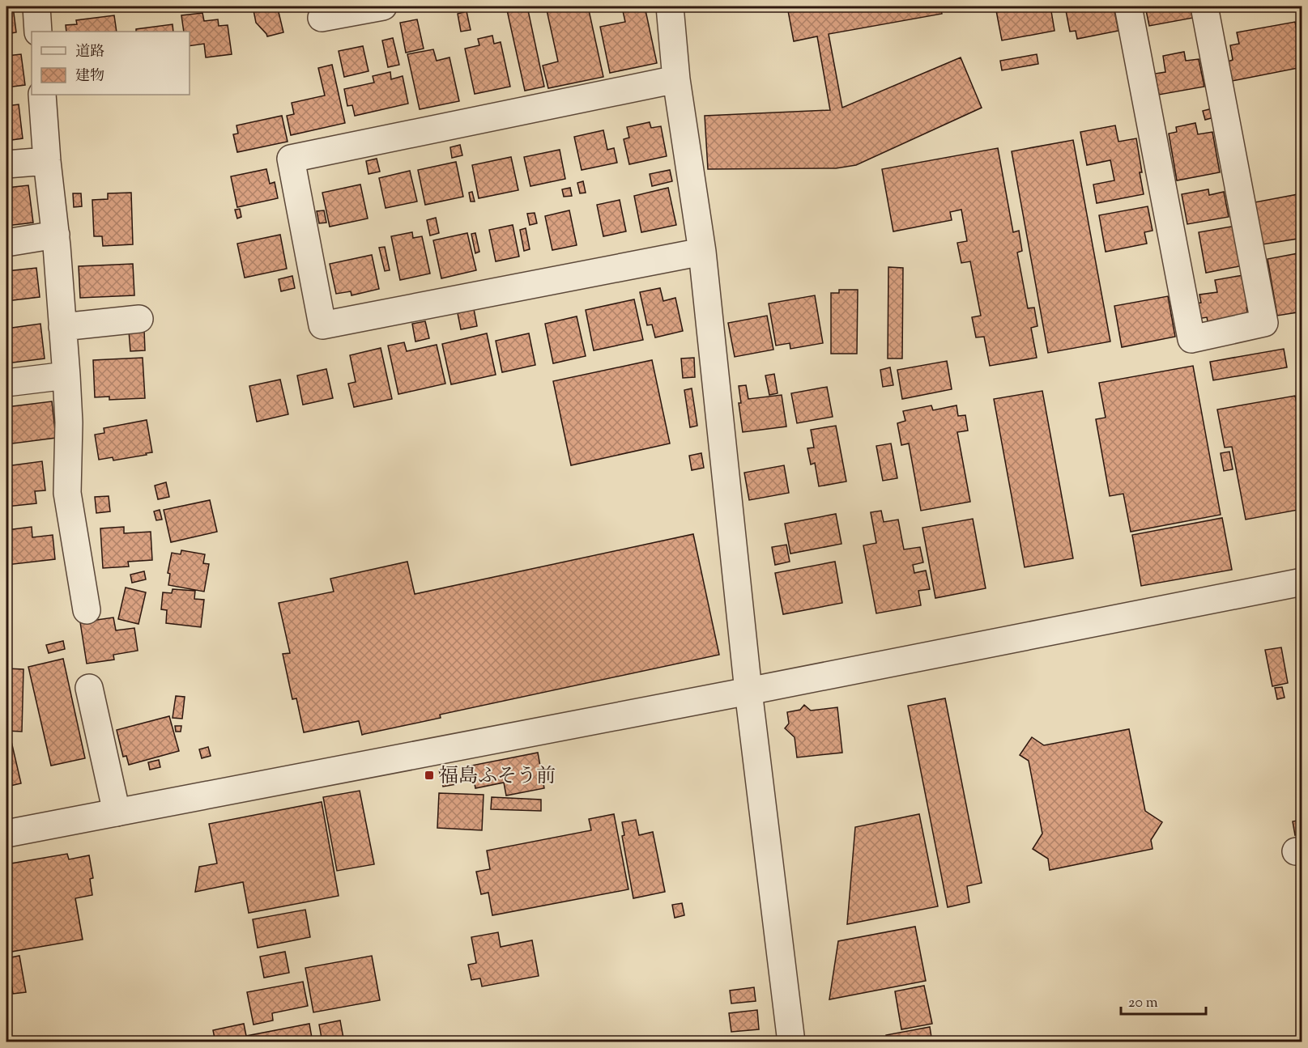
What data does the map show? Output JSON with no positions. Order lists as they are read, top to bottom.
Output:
{
  "places": {
    "transit": ["福島ふそう前"]
  },
  "legend": ["道路", "建物"],
  "scale_bar": "20 m"
}
